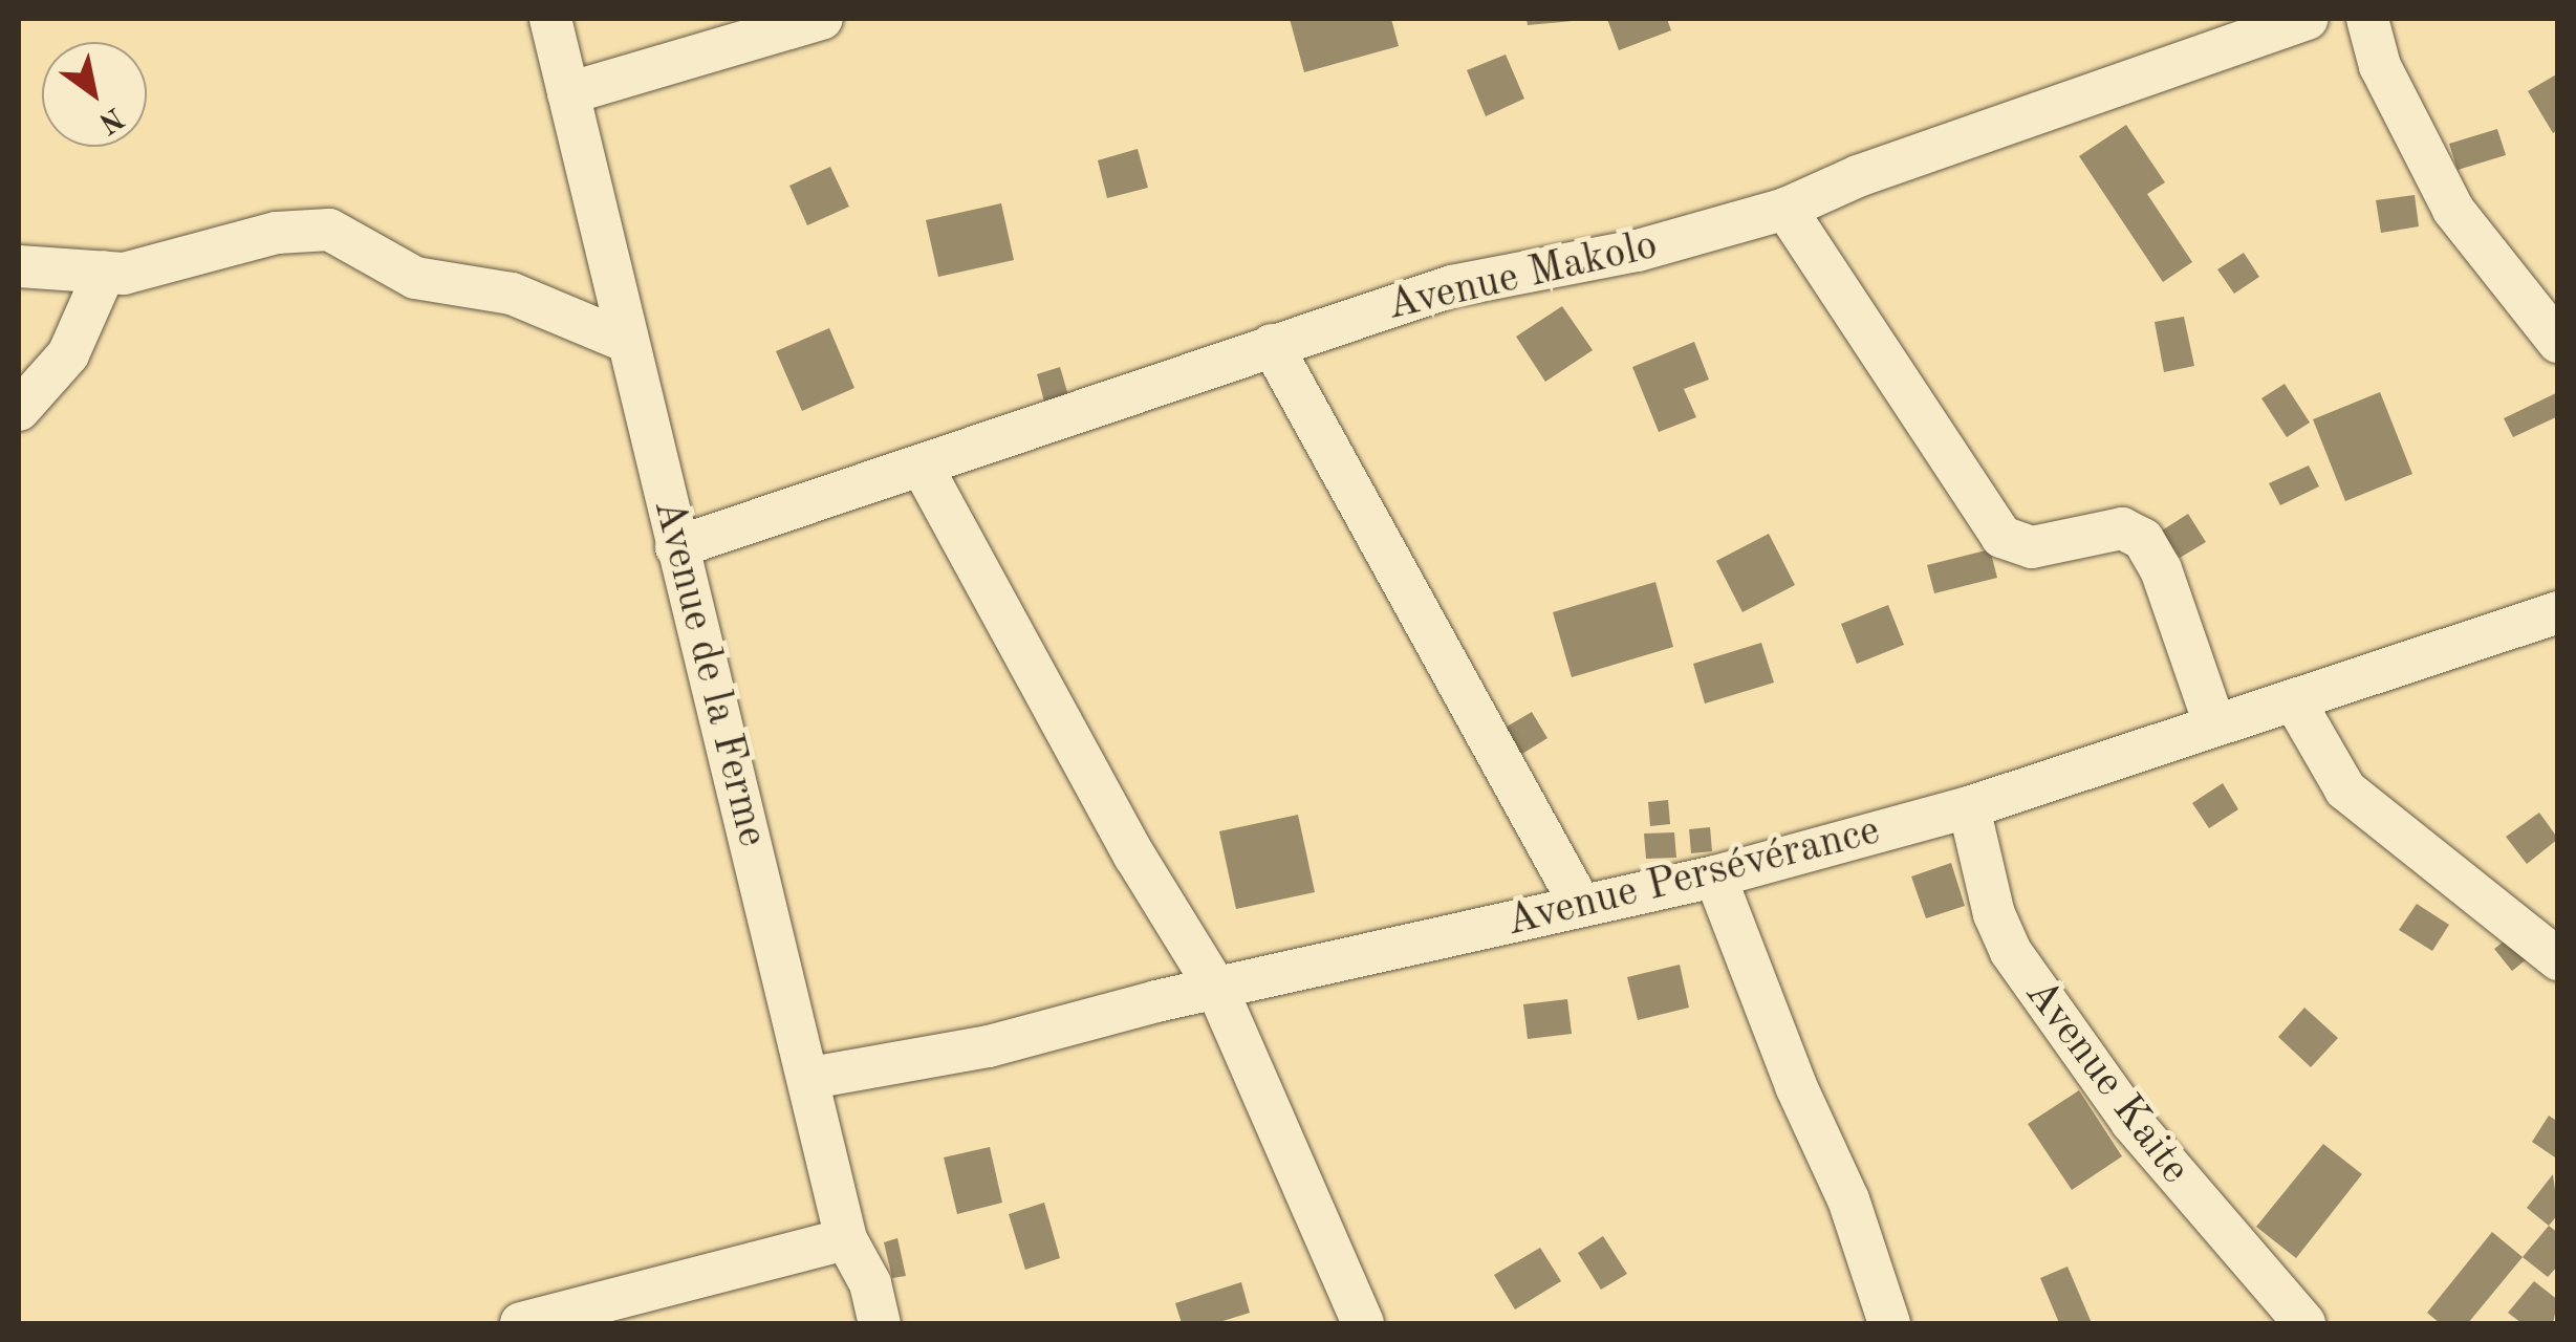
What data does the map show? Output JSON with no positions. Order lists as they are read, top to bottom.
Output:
{
  "streets": {
    "street": [
      "Avenue Makolo",
      "Avenue de la Ferme",
      "Avenue Persévérance",
      "Avenue Kaite"
    ]
  },
  "crossings": [
    ["Avenue Makolo", "Avenue de la Ferme"],
    ["Avenue de la Ferme", "Avenue Persévérance"],
    ["Avenue Persévérance", "Avenue Kaite"]
  ],
  "north": "bottom right"
}
